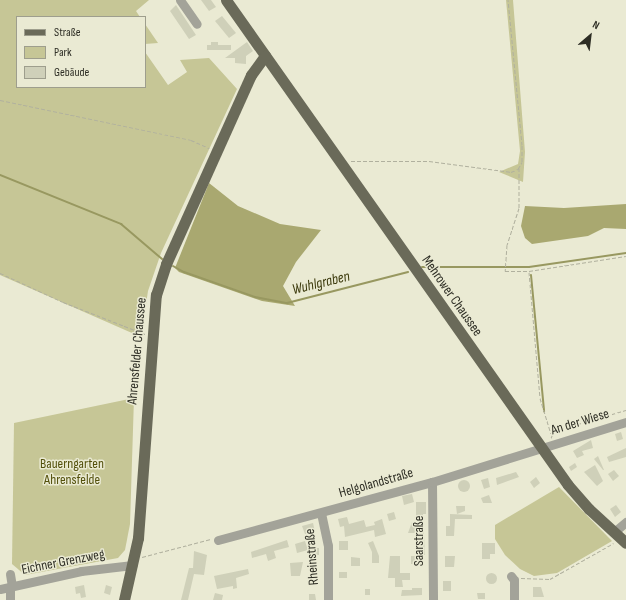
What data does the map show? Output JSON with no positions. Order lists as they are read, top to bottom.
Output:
{
  "streets": {
    "main road": ["Mehrower Chaussee", "Ahrensfelder Chaussee"],
    "street": [
      "An der Wiese",
      "Helgolandstraße",
      "Saarstraße",
      "Rheinstraße",
      "Eichner Grenzweg"
    ]
  },
  "crossings": [
    ["Mehrower Chaussee", "Ahrensfelder Chaussee"],
    ["Mehrower Chaussee", "An der Wiese"],
    ["Mehrower Chaussee", "Helgolandstraße"],
    ["Ahrensfelder Chaussee", "Eichner Grenzweg"],
    ["An der Wiese", "Helgolandstraße"],
    ["Helgolandstraße", "Saarstraße"],
    ["Helgolandstraße", "Rheinstraße"]
  ],
  "water": ["Wuhlgraben"],
  "parks": ["Bauerngarten Ahrensfelde"],
  "legend": ["Straße", "Park", "Gebäude"],
  "north": "top right"
}
